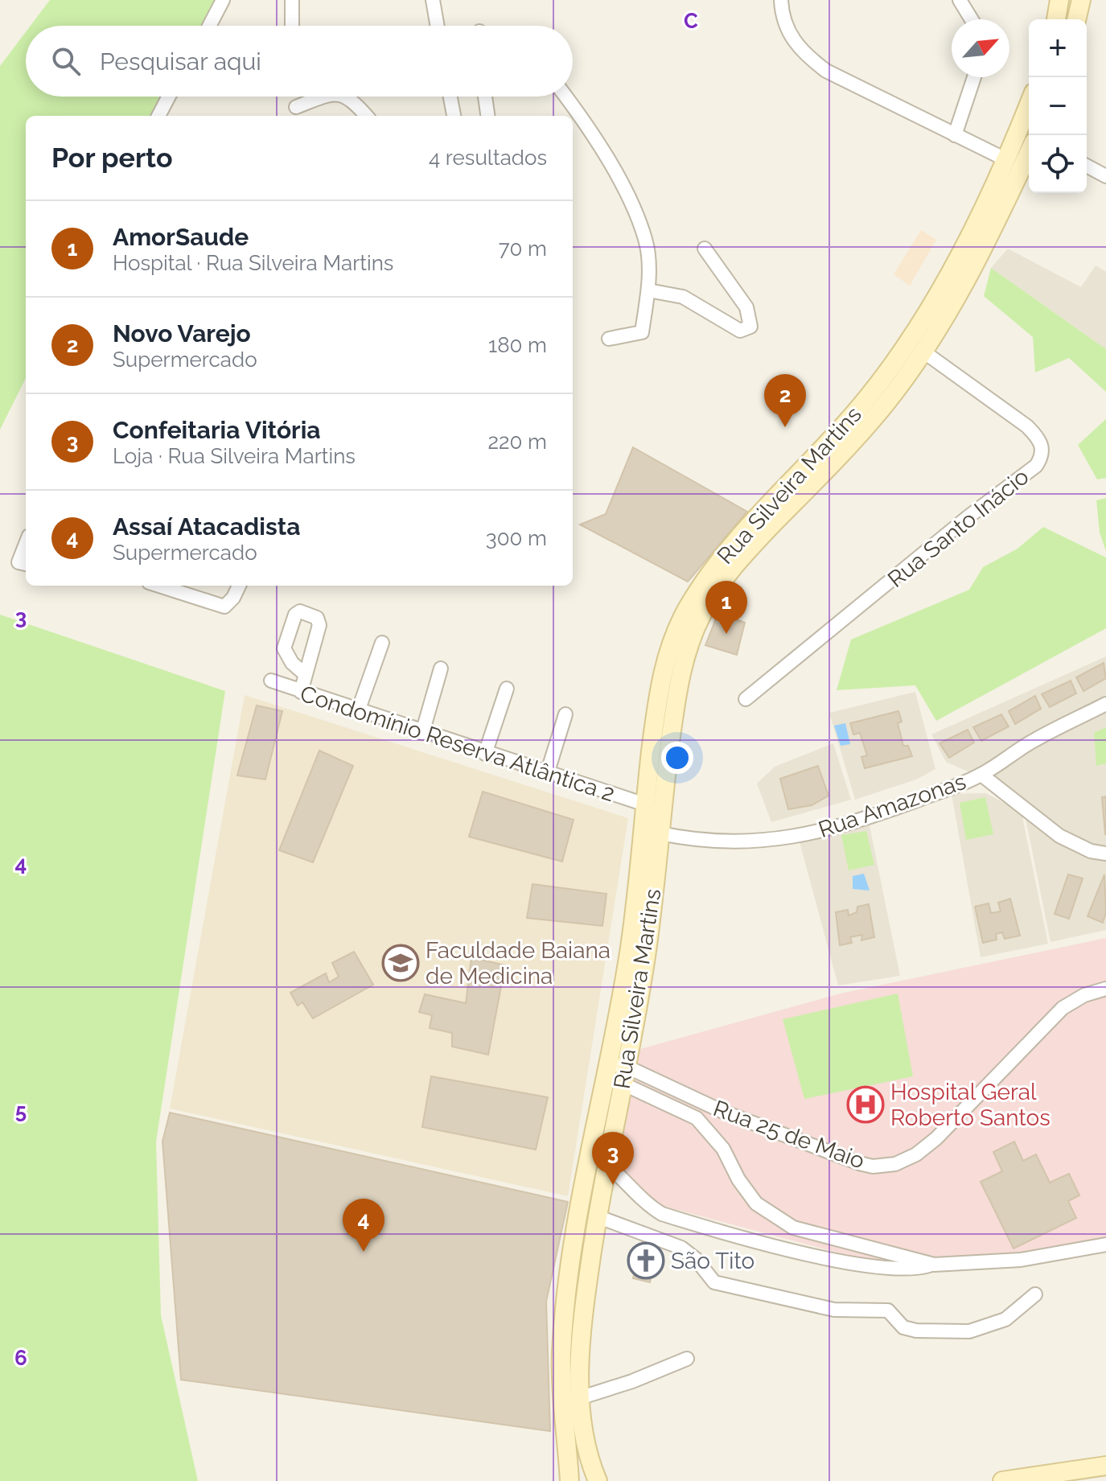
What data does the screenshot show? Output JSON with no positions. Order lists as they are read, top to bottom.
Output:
{
  "streets": {
    "main road": ["Rua Silveira Martins"],
    "street": [
      "Rua Santo Inácio",
      "Condomínio Reserva Atlântica 2",
      "Rua Amazonas",
      "Rua 25 de Maio"
    ]
  },
  "crossings": [
    ["Rua Silveira Martins", "Rua Santo Inácio"],
    ["Rua Silveira Martins", "Condomínio Reserva Atlântica 2"],
    ["Rua Silveira Martins", "Rua Amazonas"],
    ["Rua Silveira Martins", "Rua 25 de Maio"]
  ],
  "places": {
    "school or university": ["Faculdade Baiana de Medicina"],
    "hospital": ["Hospital Geral Roberto Santos"],
    "church": ["São Tito"]
  },
  "north": "top right",
  "page": {
    "map_buttons": ["+", "−"],
    "search": "Pesquisar aqui",
    "heading": ["Por perto", "4 resultados"],
    "list": [
      {
        "mark": "1",
        "name": "AmorSaude",
        "note": "Hospital · Rua Silveira Martins",
        "value": "70 m"
      },
      {
        "mark": "2",
        "name": "Novo Varejo",
        "note": "Supermercado",
        "value": "180 m"
      },
      {
        "mark": "3",
        "name": "Confeitaria Vitória",
        "note": "Loja · Rua Silveira Martins",
        "value": "220 m"
      },
      {
        "mark": "4",
        "name": "Assaí Atacadista",
        "note": "Supermercado",
        "value": "300 m"
      }
    ],
    "pins": [
      "2",
      "1",
      "3",
      "4"
    ]
  },
  "grid": {
    "columns": ["C"],
    "rows": [
      "3",
      "4",
      "5",
      "6"
    ]
  }
}
